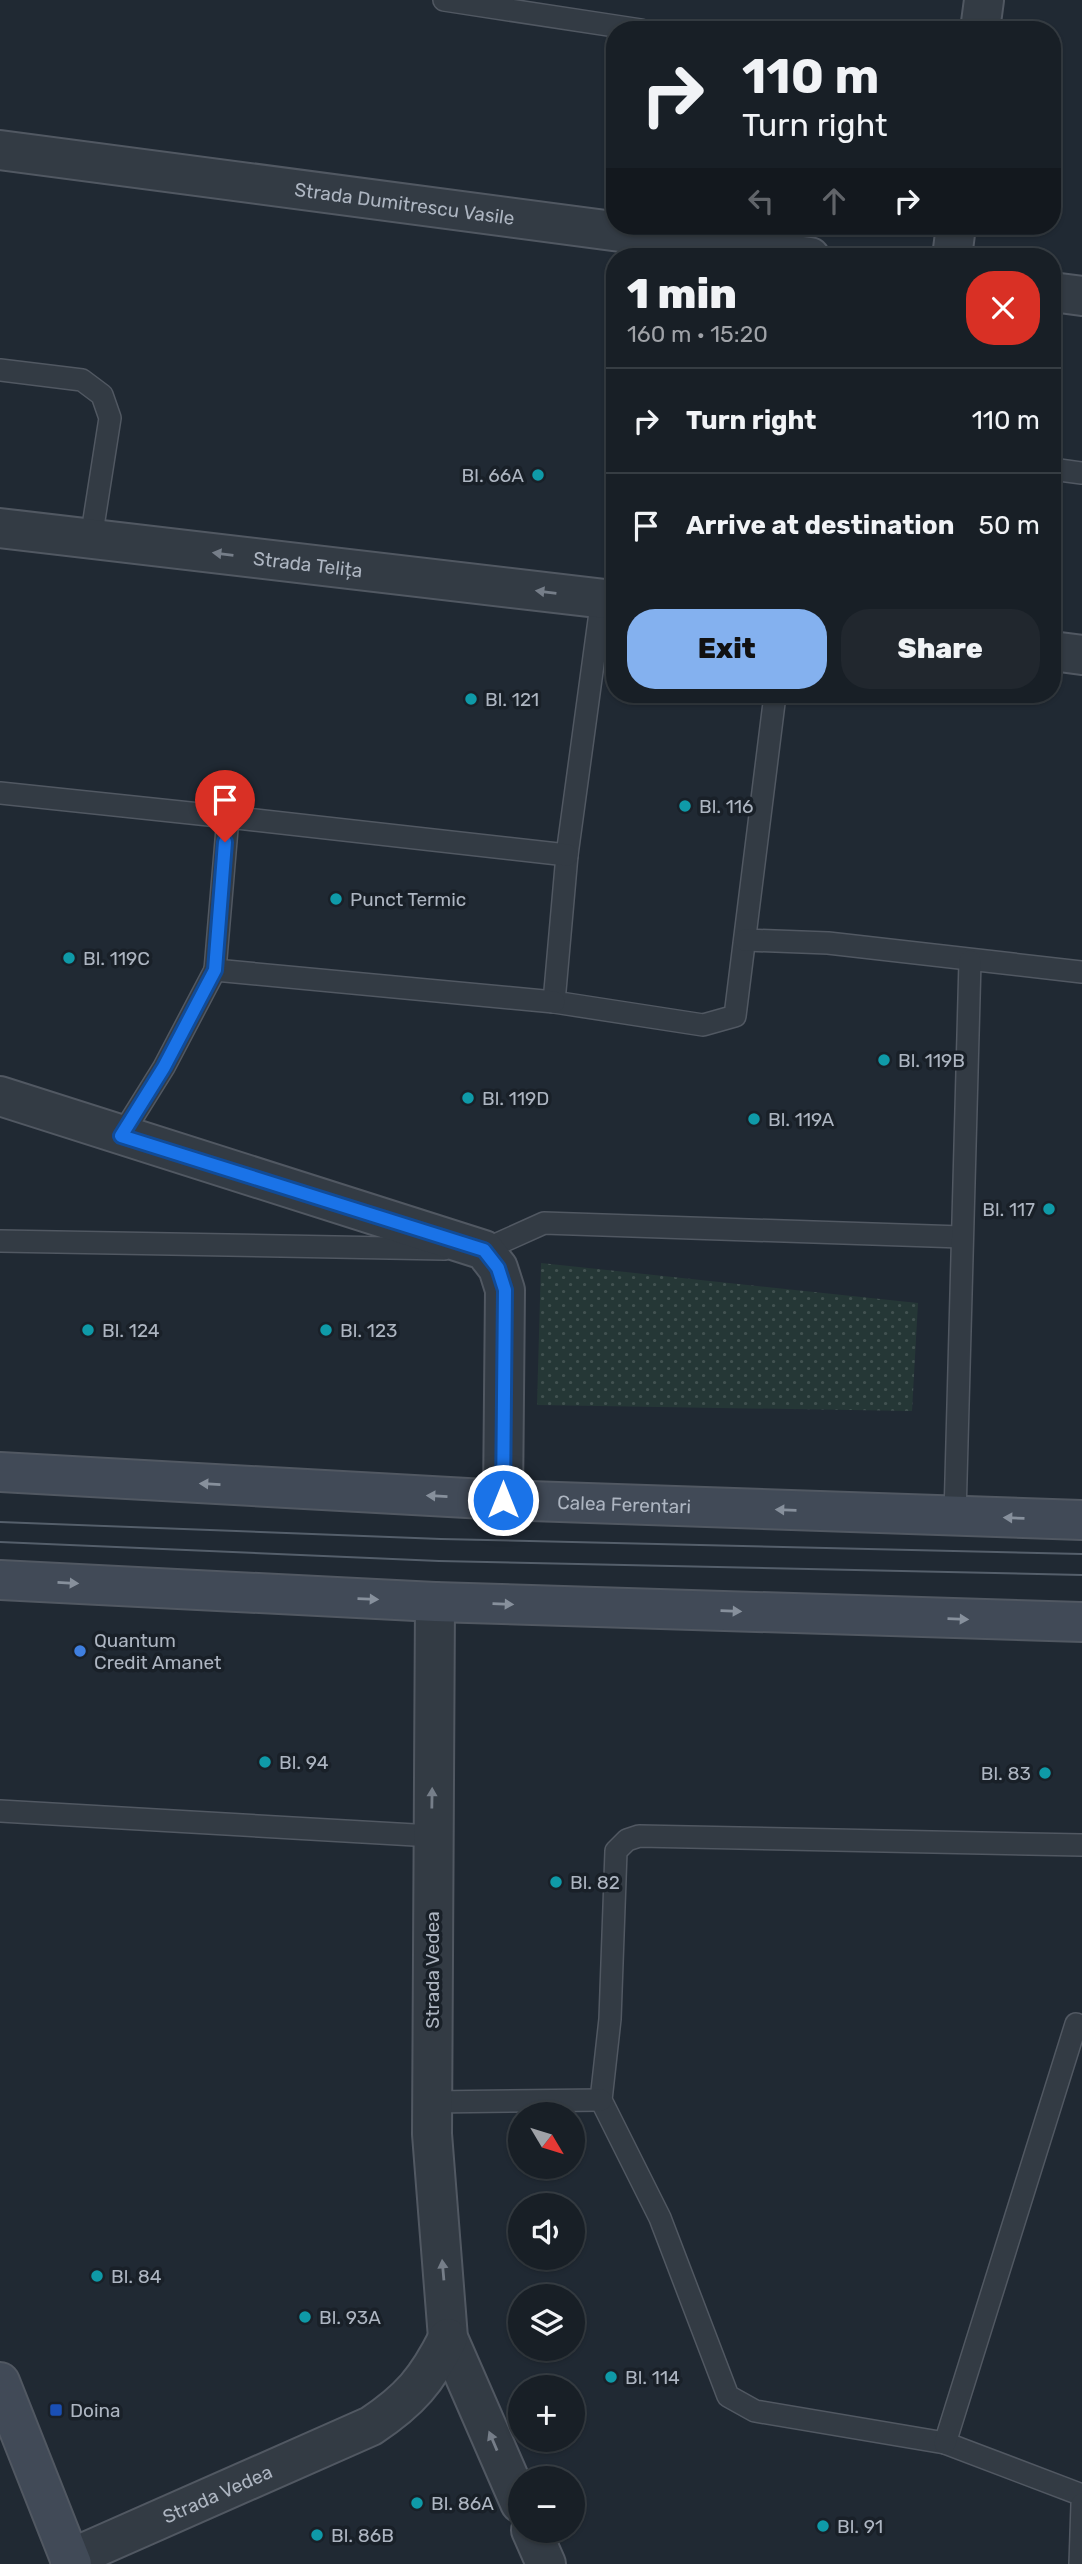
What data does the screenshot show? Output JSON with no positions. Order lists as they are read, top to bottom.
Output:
{
  "streets": {
    "main road": ["Calea Ferentari"],
    "street": ["Strada Dumitrescu Vasile", "Strada Telița", "Strada Vedea"]
  },
  "one_way": ["Strada Telița", "Strada Vedea"],
  "places": {
    "other": [
      "Bl. 66A",
      "Bl. 121",
      "Bl. 116",
      "Punct Termic",
      "Bl. 119C",
      "Bl. 119B",
      "Bl. 119D",
      "Bl. 119A",
      "Bl. 117",
      "Bl. 124",
      "Bl. 123",
      "Quantum Credit Amanet",
      "Bl. 94",
      "Bl. 83",
      "Bl. 82",
      "Bl. 84",
      "Bl. 93A",
      "Bl. 114",
      "Bl. 86A",
      "Bl. 91",
      "Bl. 86B"
    ],
    "transit": ["Doina"]
  },
  "north": "bottom right",
  "page": {
    "turn": ["110 m", "Turn right"],
    "heading": ["1 min", "160 m · 15:20"],
    "list": [
      {
        "name": "Turn right",
        "value": "110 m"
      },
      {
        "name": "Arrive at destination",
        "value": "50 m"
      }
    ],
    "buttons": ["Exit", "Share"],
    "map_buttons": ["+", "−"]
  }
}
